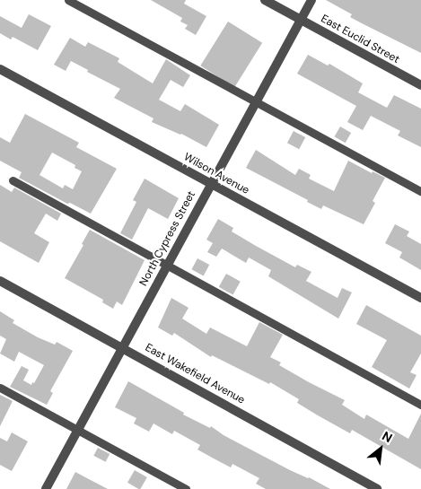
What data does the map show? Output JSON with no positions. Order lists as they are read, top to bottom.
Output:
{
  "streets": {
    "street": [
      "East Euclid Street",
      "Wilson Avenue",
      "North Cypress Street",
      "East Wakefield Avenue"
    ]
  },
  "crossings": [
    ["East Euclid Street", "North Cypress Street"],
    ["Wilson Avenue", "North Cypress Street"],
    ["North Cypress Street", "East Wakefield Avenue"]
  ],
  "north": "top right"
}
